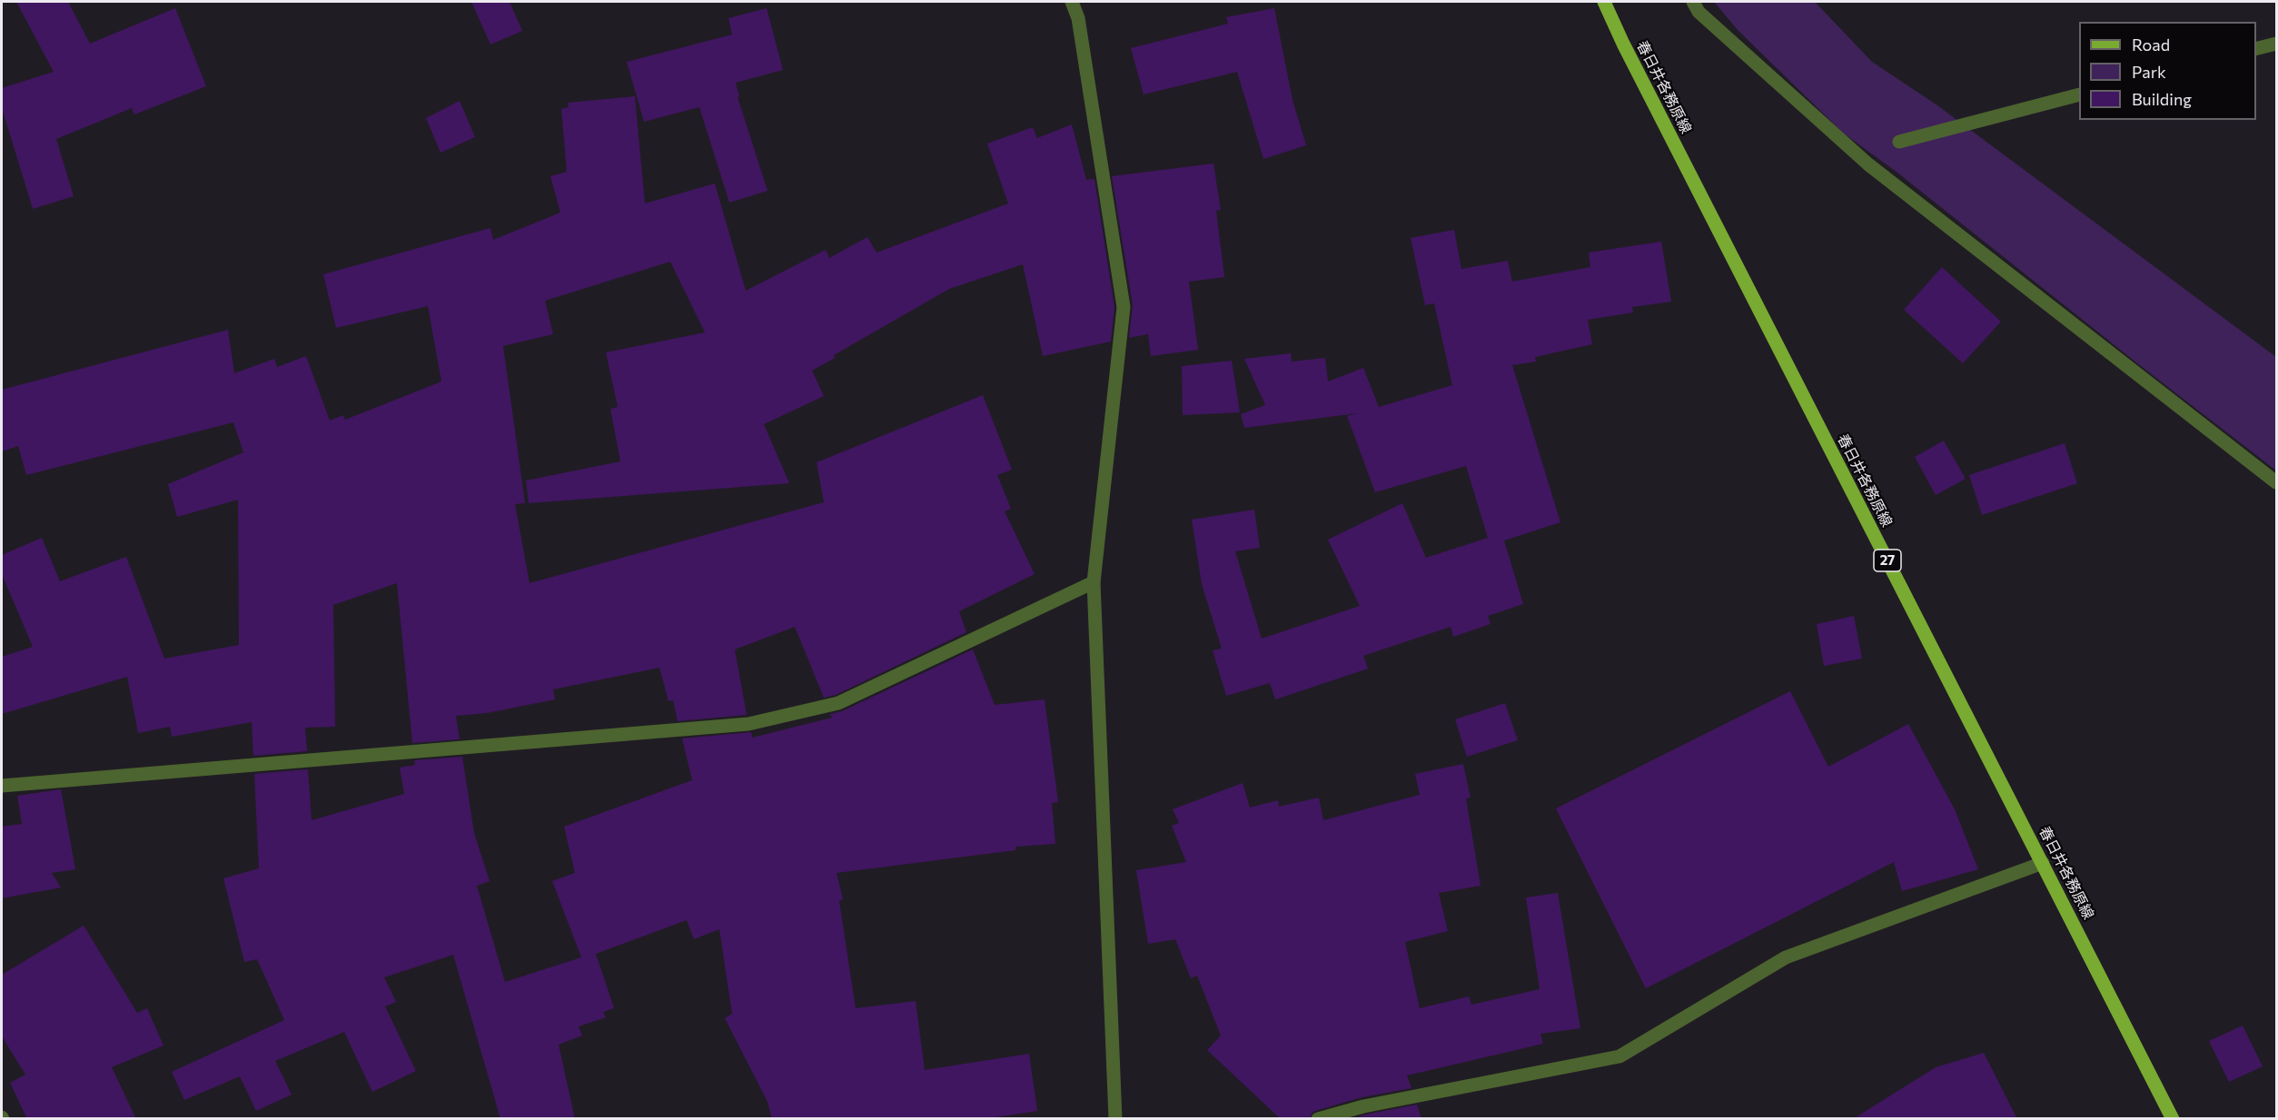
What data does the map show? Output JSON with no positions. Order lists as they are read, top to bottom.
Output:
{
  "streets": {
    "main road": ["春日井各務原線", "27"]
  },
  "legend": ["Road", "Park", "Building"]
}
